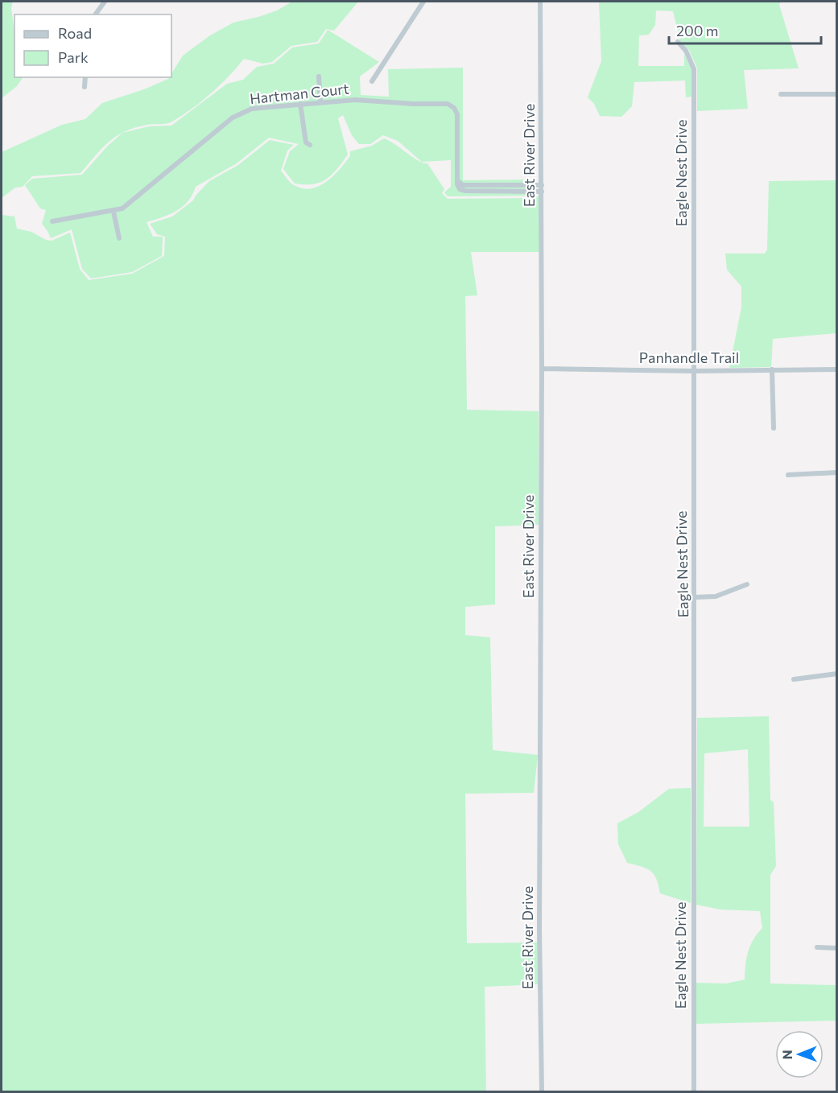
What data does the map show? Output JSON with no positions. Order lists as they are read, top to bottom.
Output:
{
  "streets": {
    "street": [
      "Hartman Court",
      "East River Drive",
      "Eagle Nest Drive",
      "Panhandle Trail"
    ]
  },
  "crossings": [
    ["Hartman Court", "East River Drive"],
    ["East River Drive", "Panhandle Trail"],
    ["Eagle Nest Drive", "Panhandle Trail"]
  ],
  "legend": ["Road", "Park"],
  "scale_bar": "200 m",
  "north": "left"
}
